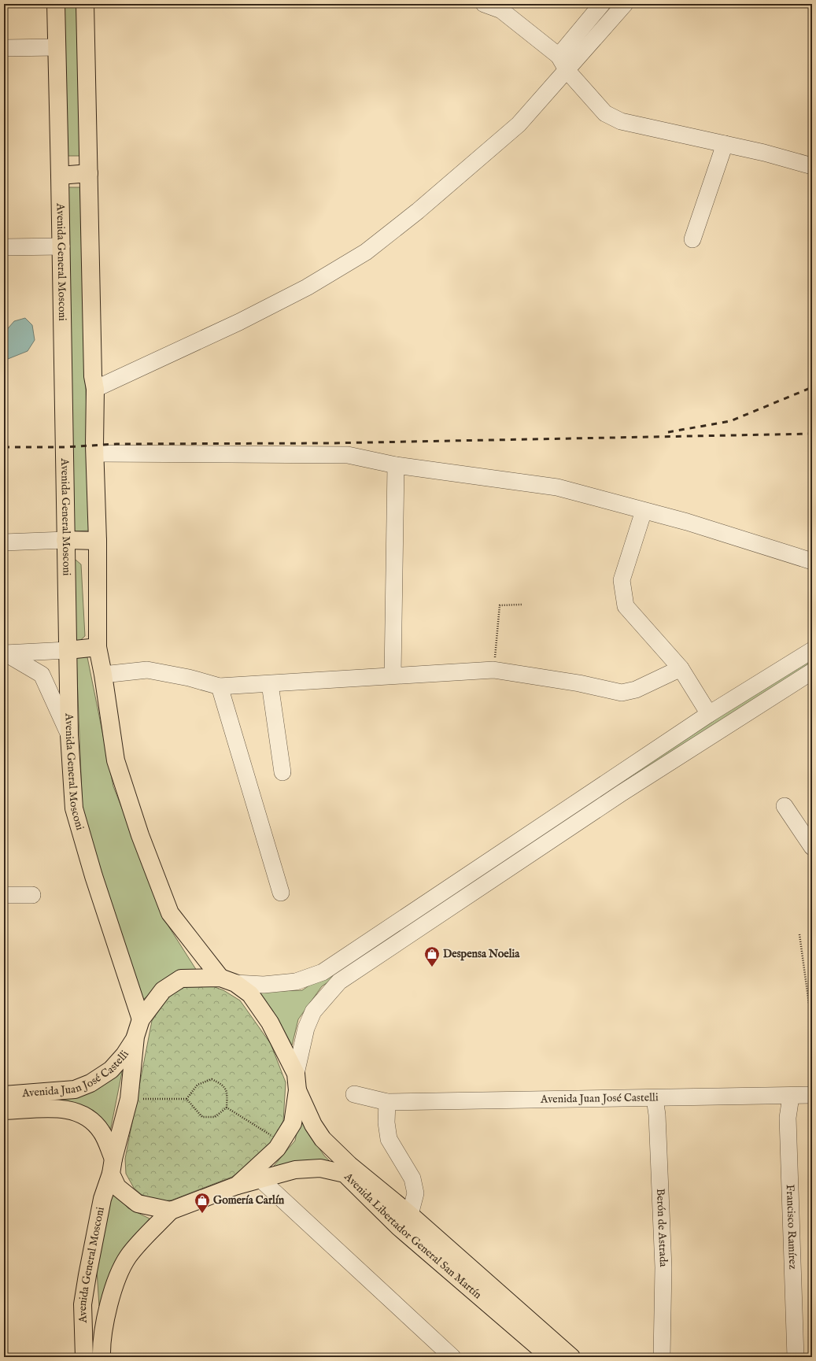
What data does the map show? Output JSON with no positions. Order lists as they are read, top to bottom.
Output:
{
  "streets": {
    "main road": ["Avenida General Mosconi", "Avenida Juan José Castelli", "Avenida Libertador General San Martín"],
    "street": ["Francisco Ramírez", "Berón de Astrada"]
  },
  "crossings": [
    ["Avenida General Mosconi", "Avenida Juan José Castelli"],
    ["Avenida Juan José Castelli", "Francisco Ramírez"],
    ["Avenida Juan José Castelli", "Berón de Astrada"]
  ],
  "places": {
    "shop": ["Despensa Noelia", "Gomería Carlín"]
  }
}
